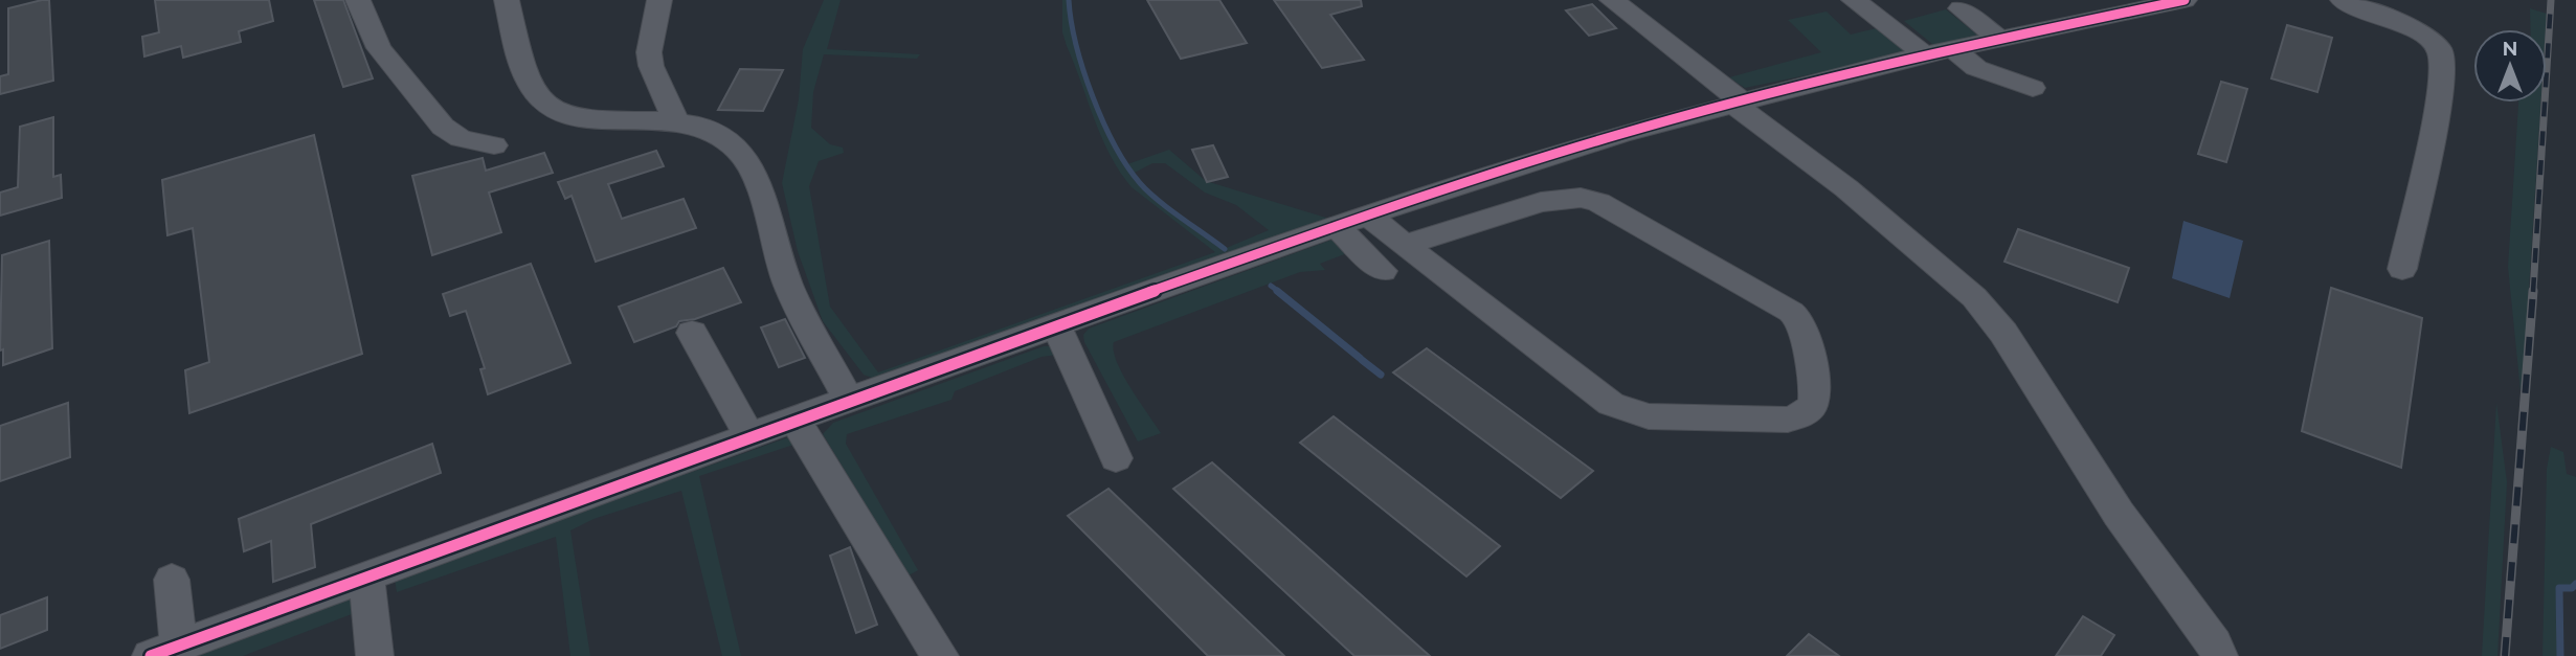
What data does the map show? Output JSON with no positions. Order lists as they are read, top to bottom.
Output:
{
  "north": "top"
}
